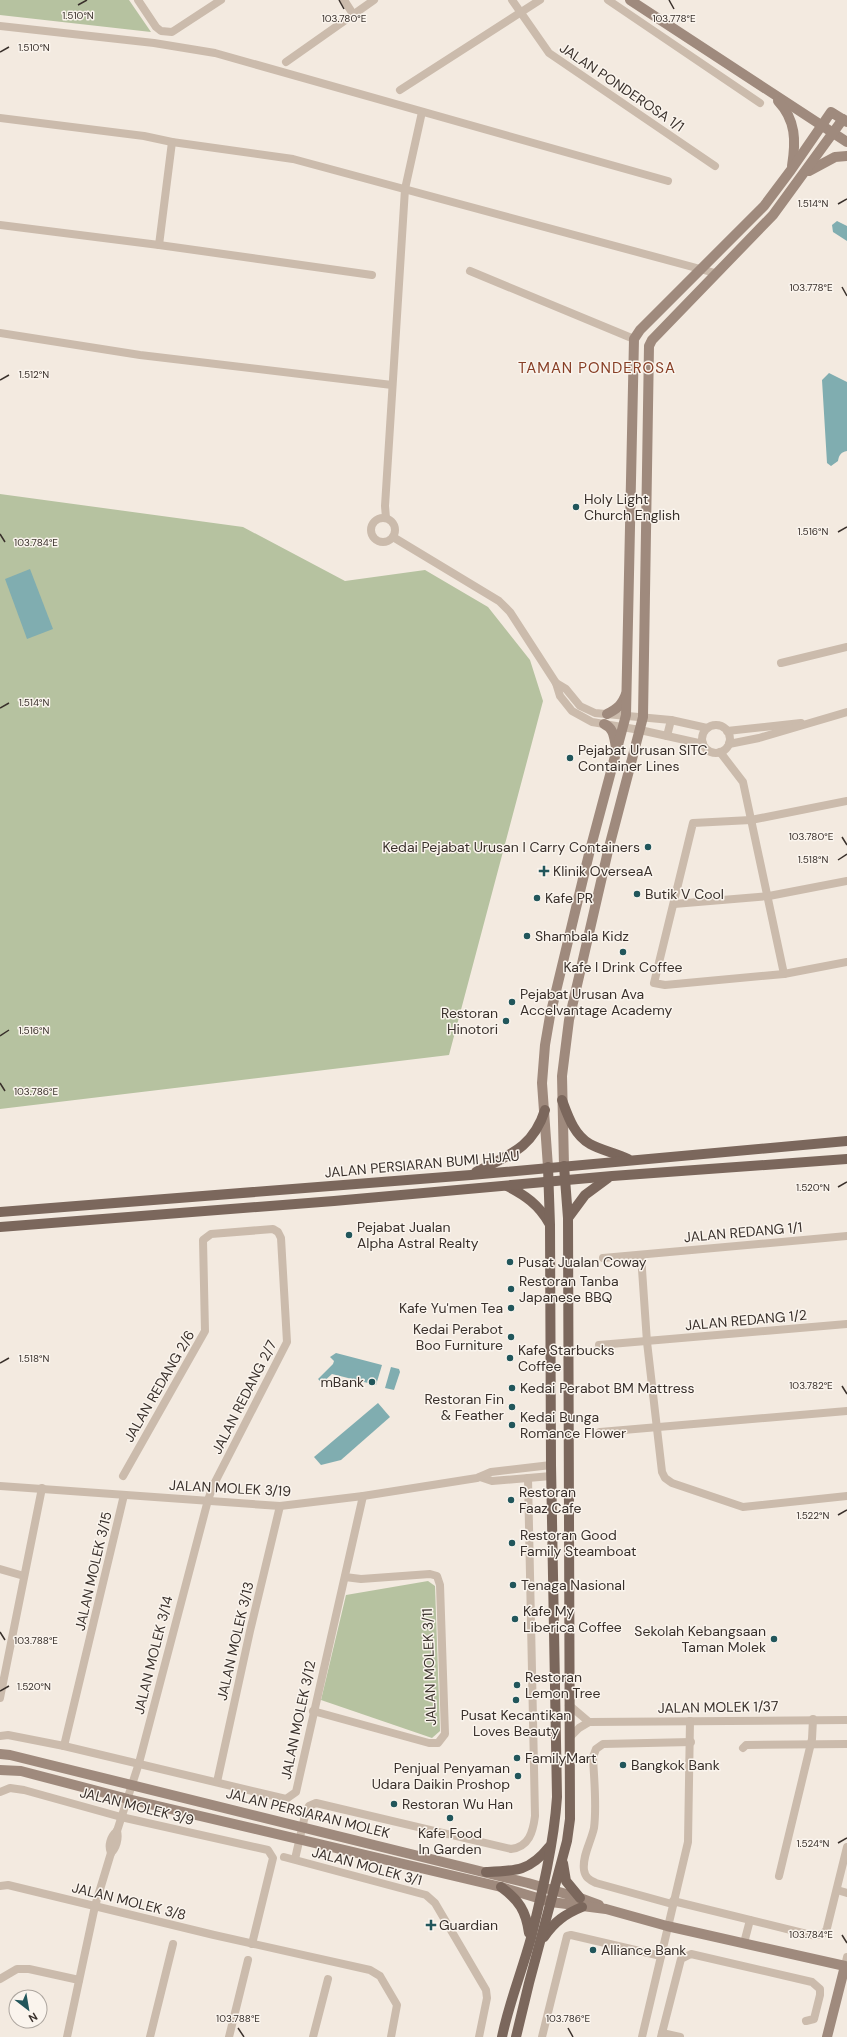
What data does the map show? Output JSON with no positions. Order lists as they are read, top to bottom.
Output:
{
  "streets": {
    "main road": ["JALAN PERSIARAN BUMI HIJAU", "JALAN PERSIARAN MOLEK"],
    "street": [
      "JALAN PONDEROSA 1/1",
      "JALAN REDANG 1/1",
      "JALAN REDANG 1/2",
      "JALAN REDANG 2/6",
      "JALAN REDANG 2/7",
      "JALAN MOLEK 3/19",
      "JALAN MOLEK 3/15",
      "JALAN MOLEK 3/13",
      "JALAN MOLEK 3/14",
      "JALAN MOLEK 3/11",
      "JALAN MOLEK 1/37",
      "JALAN MOLEK 3/12",
      "JALAN MOLEK 3/9",
      "JALAN MOLEK 3/1",
      "JALAN MOLEK 3/8"
    ]
  },
  "crossings": [
    ["JALAN REDANG 2/6", "JALAN REDANG 2/7"],
    ["JALAN REDANG 2/7", "JALAN MOLEK 3/19"],
    ["JALAN REDANG 2/7", "JALAN MOLEK 3/14"],
    ["JALAN MOLEK 3/19", "JALAN MOLEK 3/15"],
    ["JALAN MOLEK 3/19", "JALAN MOLEK 3/13"],
    ["JALAN MOLEK 3/19", "JALAN MOLEK 3/14"],
    ["JALAN MOLEK 3/19", "JALAN MOLEK 3/12"],
    ["JALAN MOLEK 3/15", "JALAN MOLEK 3/12"],
    ["JALAN MOLEK 3/13", "JALAN MOLEK 3/12"],
    ["JALAN MOLEK 3/14", "JALAN MOLEK 3/12"],
    ["JALAN MOLEK 3/14", "JALAN MOLEK 3/9"],
    ["JALAN MOLEK 3/14", "JALAN PERSIARAN MOLEK"],
    ["JALAN MOLEK 3/14", "JALAN MOLEK 3/8"],
    ["JALAN MOLEK 3/11", "JALAN MOLEK 3/12"],
    ["JALAN MOLEK 3/9", "JALAN MOLEK 3/8"]
  ],
  "districts": ["TAMAN PONDEROSA"],
  "places": {
    "other": [
      "Holy Light Church English",
      "Pejabat Urusan SITC Container Lines",
      "Kedai Pejabat Urusan I Carry Containers",
      "Butik V Cool",
      "Kafe PR",
      "Shambala Kidz",
      "Kafe I Drink Coffee",
      "Pejabat Urusan Ava Accelvantage Academy",
      "Restoran Hinotori",
      "Pejabat Jualan Alpha Astral Realty",
      "Pusat Jualan Coway",
      "Restoran Tanba Japanese BBQ",
      "Kafe Yu'men Tea",
      "Kedai Perabot Boo Furniture",
      "Kafe Starbucks Coffee",
      "mBank",
      "Kedai Perabot BM Mattress",
      "Restoran Fin & Feather",
      "Kedai Bunga Romance Flower",
      "Restoran Faaz Cafe",
      "Restoran Good Family Steamboat",
      "Tenaga Nasional",
      "Kafe My Liberica Coffee",
      "Sekolah Kebangsaan Taman Molek",
      "Restoran Lemon Tree",
      "Pusat Kecantikan Loves Beauty",
      "FamilyMart",
      "Bangkok Bank",
      "Penjual Penyaman Udara Daikin Proshop",
      "Restoran Wu Han",
      "Kafe Food In Garden",
      "Alliance Bank"
    ],
    "health": ["Klinik OverseaA", "Guardian"]
  },
  "north": "bottom right",
  "coordinates": [
    "1.510°N",
    "103.778°E",
    "103.780°E",
    "1.514°N",
    "1.512°N",
    "1.516°N",
    "103.784°E",
    "1.518°N",
    "103.786°E",
    "1.520°N",
    "103.782°E",
    "1.522°N",
    "103.788°E",
    "1.524°N"
  ]
}
